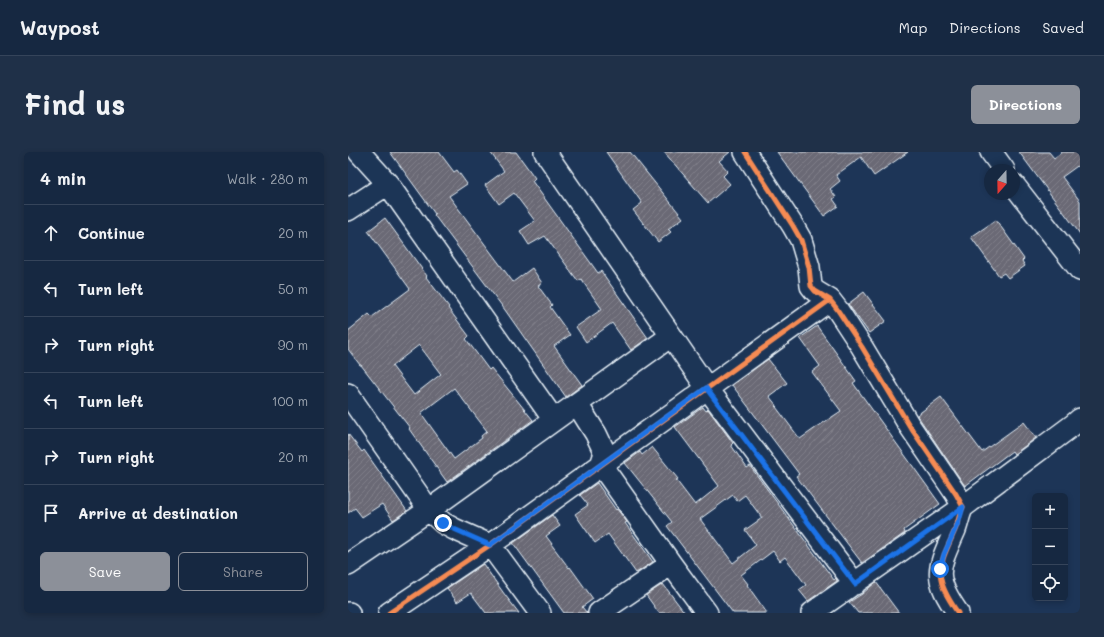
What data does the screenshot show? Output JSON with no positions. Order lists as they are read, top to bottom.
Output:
{
  "north": "bottom",
  "page": {
    "header": "Waypost",
    "nav": ["Map", "Directions", "Saved"],
    "buttons": [
      "Directions",
      ["Save", "Share"]
    ],
    "title": "Find us",
    "heading": ["4 min", "Walk · 280 m"],
    "list": [
      ["Continue", "20 m"],
      ["Turn left", "50 m"],
      ["Turn right", "90 m"],
      ["Turn left", "100 m"],
      ["Turn right", "20 m"],
      "Arrive at destination"
    ],
    "map_buttons": ["+", "−"]
  }
}
